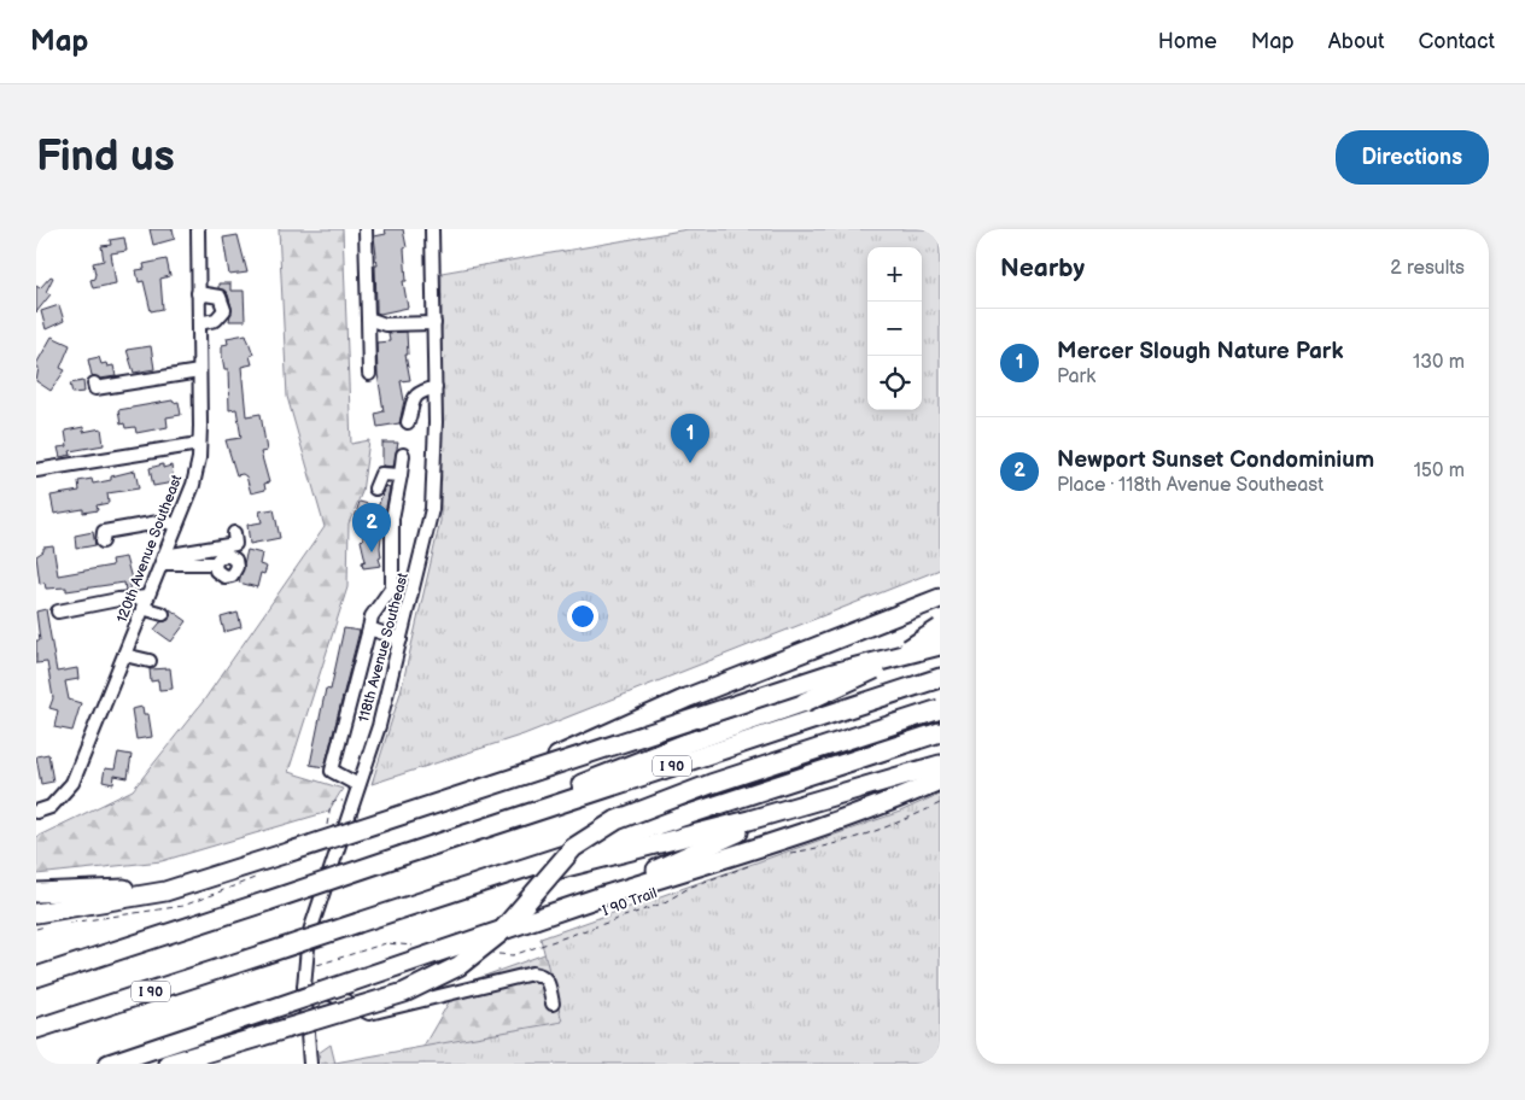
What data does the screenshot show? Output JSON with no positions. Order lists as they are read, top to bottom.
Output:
{
  "streets": {
    "highway": ["I 90"],
    "street": ["120th Avenue Southeast", "118th Avenue Southeast"],
    "path": ["I 90 Trail"]
  },
  "page": {
    "header": "Map",
    "nav": [
      "Home",
      "Map",
      "About",
      "Contact"
    ],
    "buttons": "Directions",
    "title": "Find us",
    "heading": ["Nearby", "2 results"],
    "map_buttons": ["+", "−"],
    "list": [
      {
        "mark": "1",
        "name": "Mercer Slough Nature Park",
        "note": "Park",
        "value": "130 m"
      },
      {
        "mark": "2",
        "name": "Newport Sunset Condominium",
        "note": "Place · 118th Avenue Southeast",
        "value": "150 m"
      }
    ],
    "pins": ["1", "2"]
  }
}
